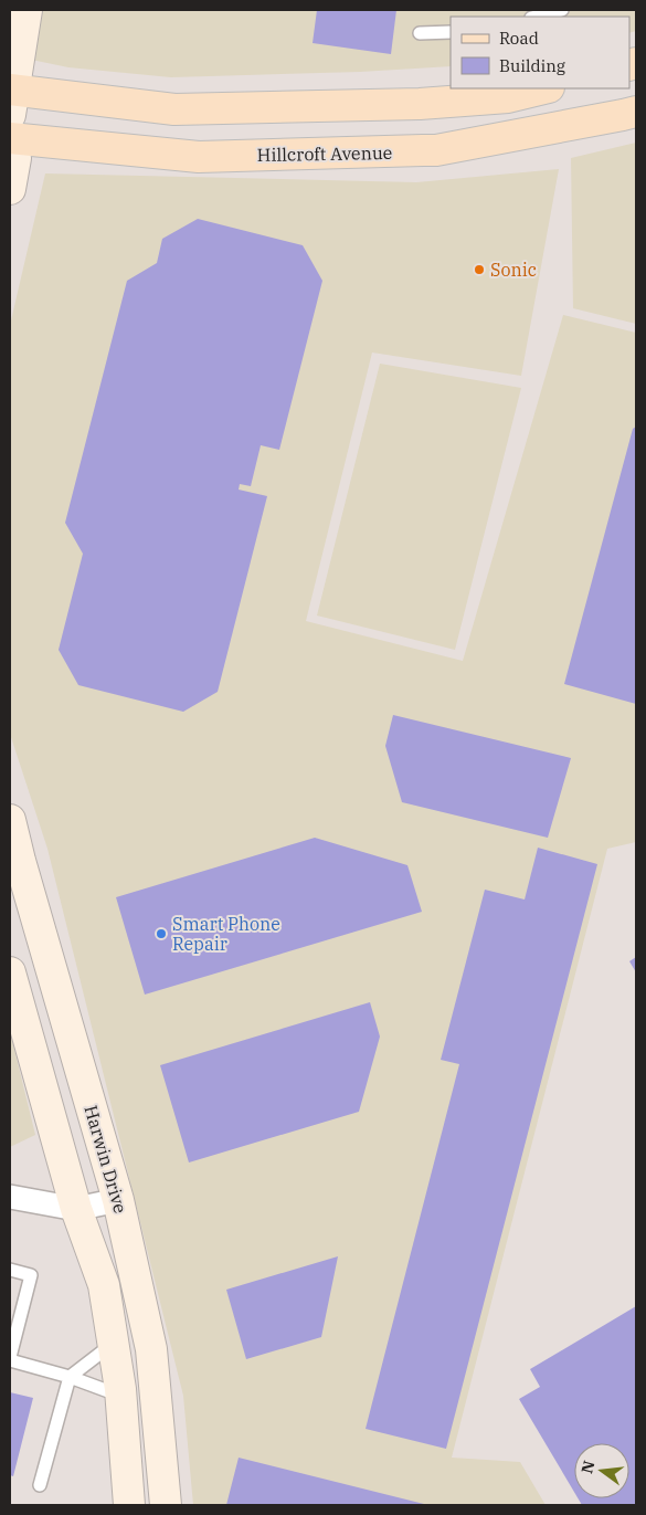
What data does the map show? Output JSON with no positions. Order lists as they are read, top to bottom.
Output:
{
  "streets": {
    "main road": ["Hillcroft Avenue", "Harwin Drive"]
  },
  "places": ["Sonic", "Smart Phone Repair"],
  "legend": ["Road", "Building"],
  "north": "left"
}
